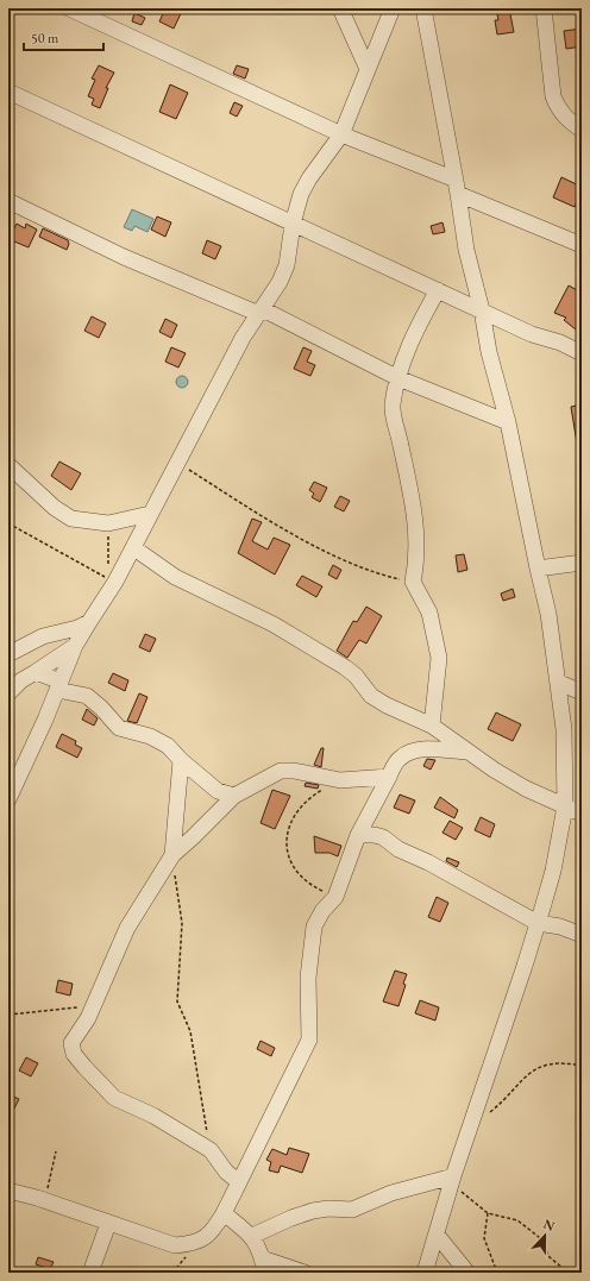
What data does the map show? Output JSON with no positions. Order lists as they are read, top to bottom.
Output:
{
  "scale_bar": "50 m",
  "north": "top"
}
